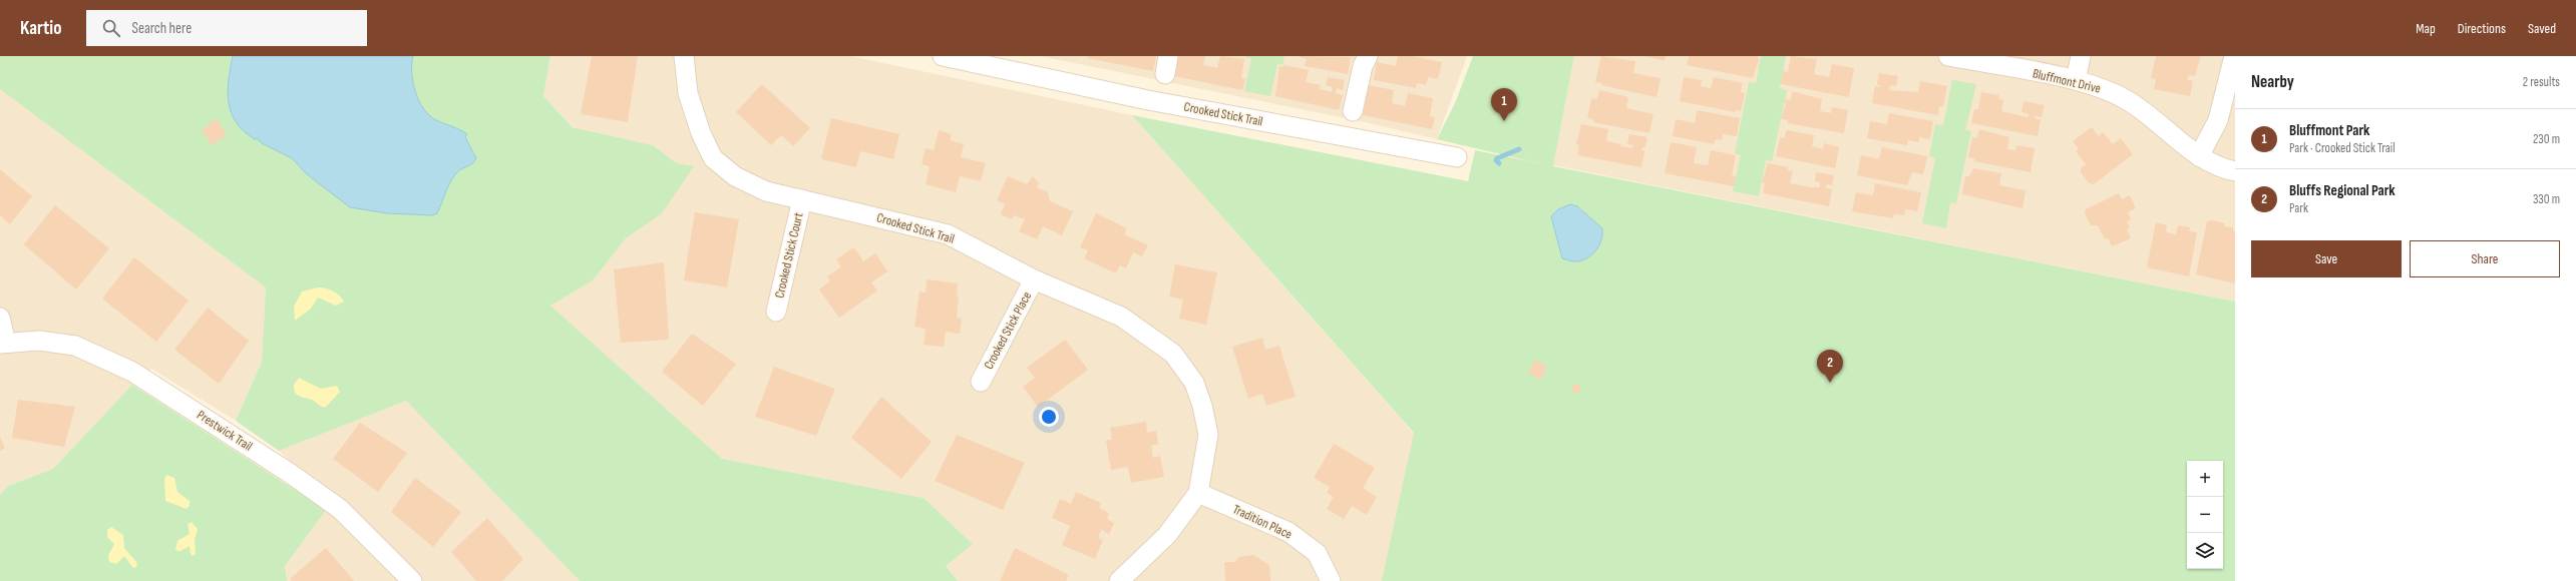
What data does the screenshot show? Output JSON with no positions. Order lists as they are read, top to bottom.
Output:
{
  "streets": {
    "street": [
      "Bluffmont Drive",
      "Crooked Stick Trail",
      "Crooked Stick Court",
      "Crooked Stick Place",
      "Prestwick Trail",
      "Tradition Place"
    ]
  },
  "crossings": [
    ["Crooked Stick Trail", "Crooked Stick Court"],
    ["Crooked Stick Trail", "Crooked Stick Place"],
    ["Crooked Stick Trail", "Tradition Place"]
  ],
  "page": {
    "header": "Kartio",
    "search": "Search here",
    "nav": ["Map", "Directions", "Saved"],
    "heading": ["Nearby", "2 results"],
    "pins": ["1", "2"],
    "list": [
      {
        "mark": "1",
        "name": "Bluffmont Park",
        "note": "Park · Crooked Stick Trail",
        "value": "230 m"
      },
      {
        "mark": "2",
        "name": "Bluffs Regional Park",
        "note": "Park",
        "value": "330 m"
      }
    ],
    "buttons": ["Save", "Share"],
    "map_buttons": ["+", "−"]
  }
}
